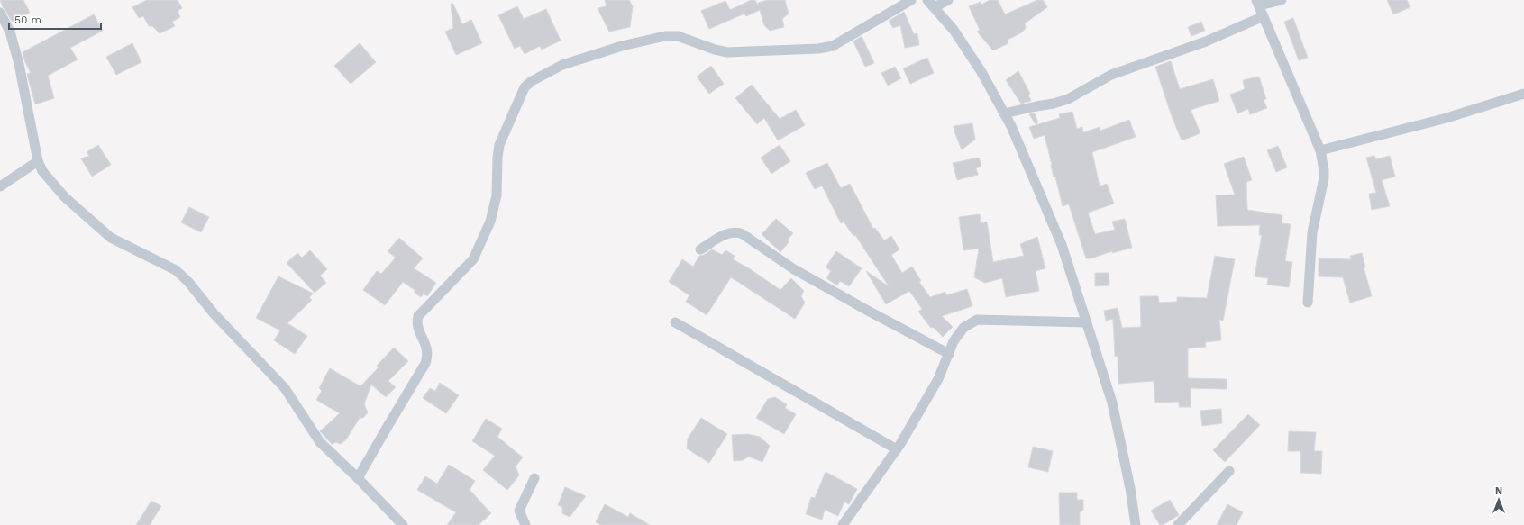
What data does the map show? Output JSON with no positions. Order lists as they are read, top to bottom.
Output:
{
  "scale_bar": "50 m",
  "north": "top"
}
